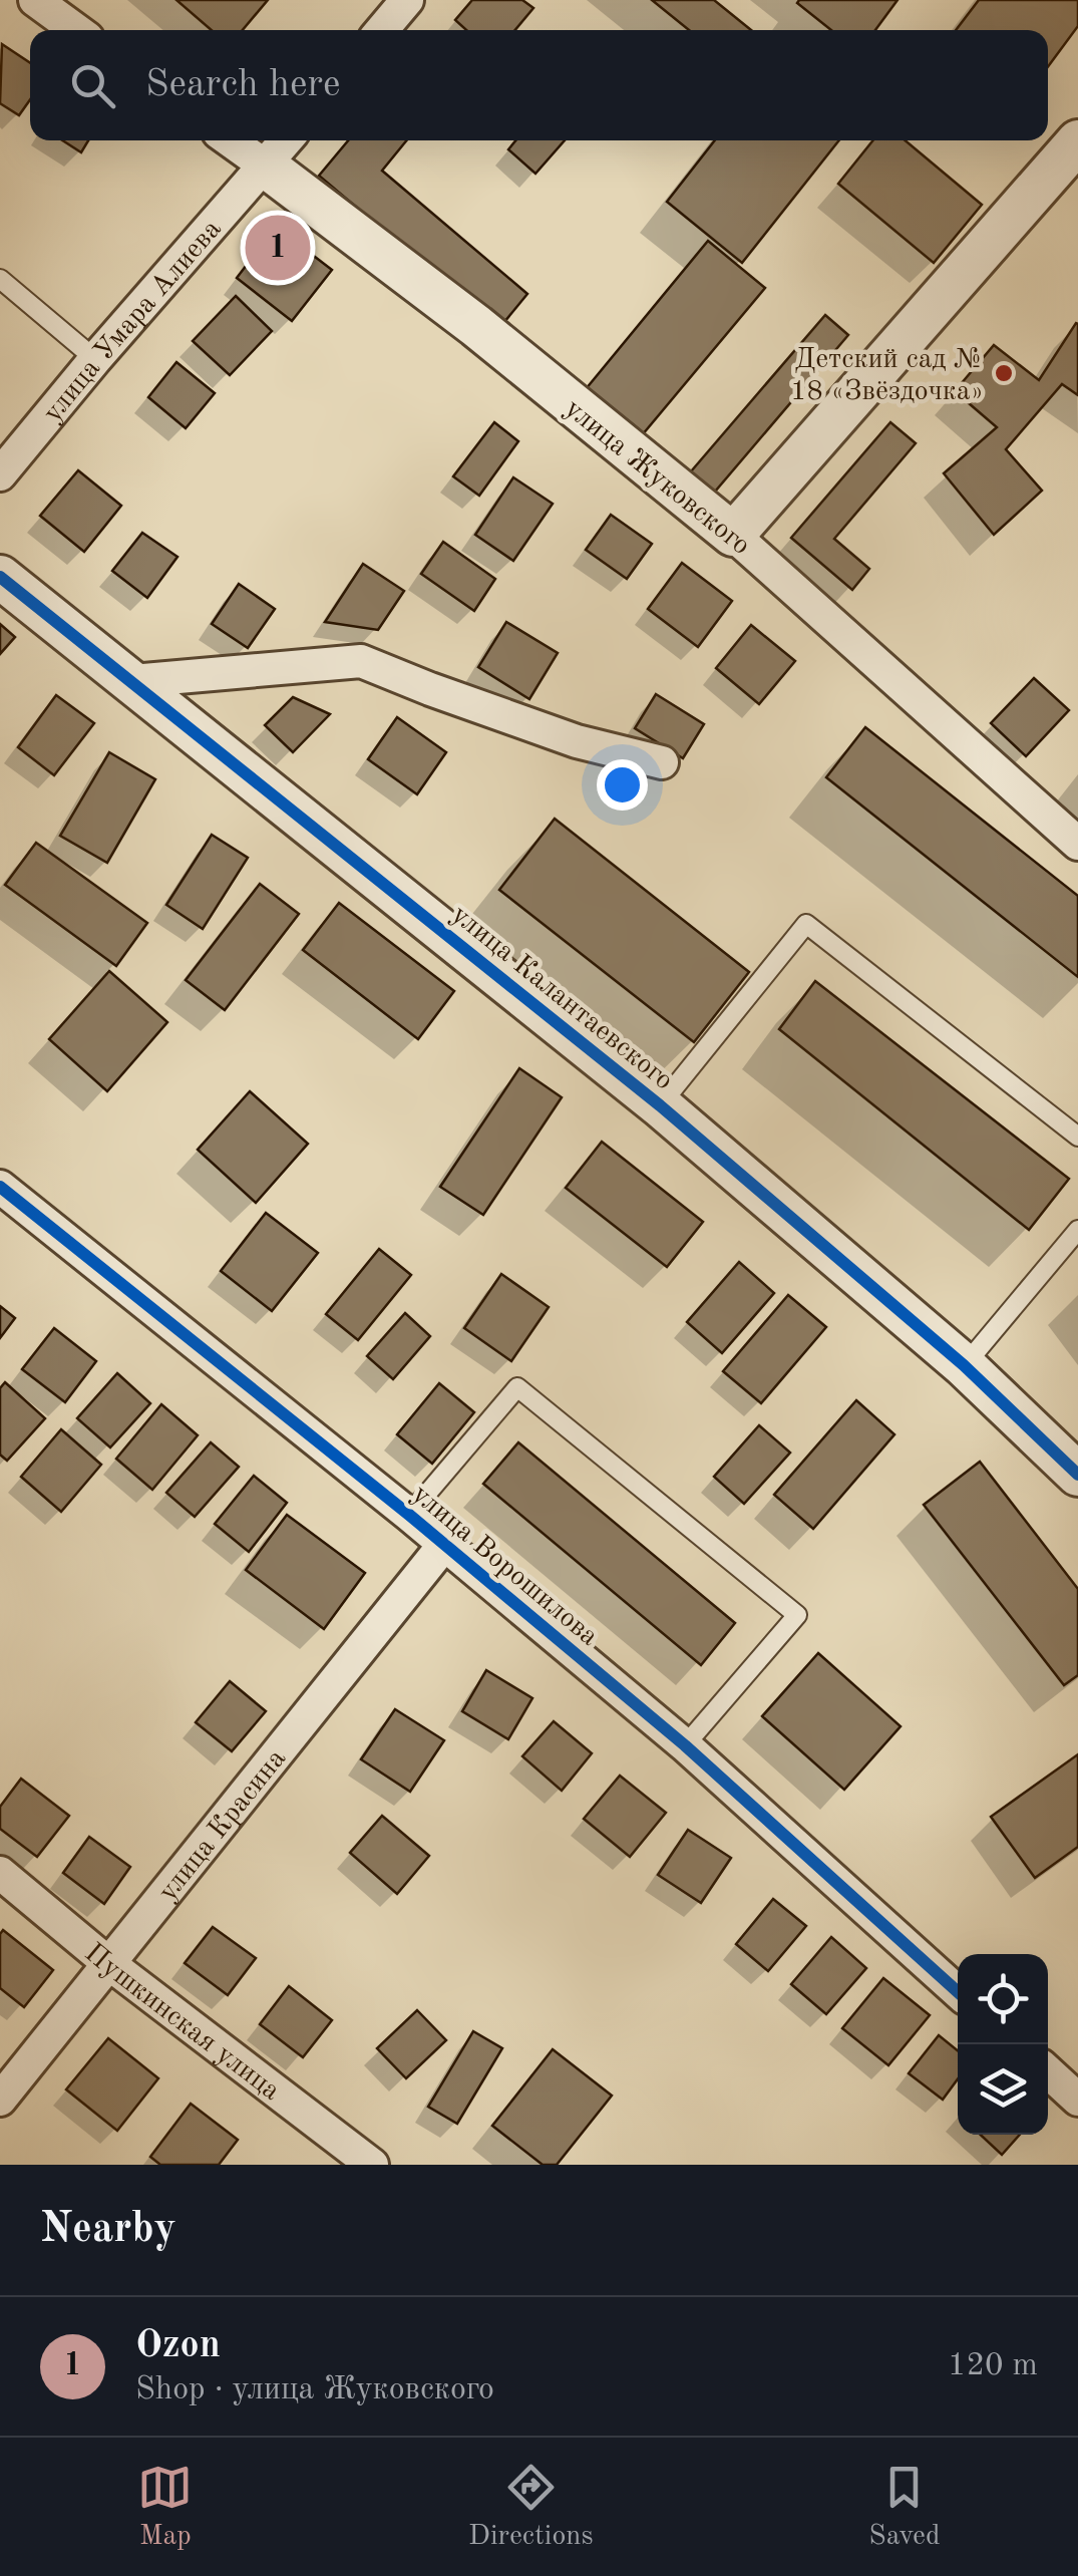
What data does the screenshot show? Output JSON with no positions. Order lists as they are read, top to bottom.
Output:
{
  "streets": {
    "street": [
      "улица Умара Алиева",
      "улица Жуковского",
      "улица Калантаевского",
      "улица Ворошилова",
      "улица Красина",
      "Пушкинская улица"
    ]
  },
  "crossings": [
    ["улица Умара Алиева", "улица Жуковского"],
    ["улица Ворошилова", "улица Красина"],
    ["улица Красина", "Пушкинская улица"]
  ],
  "places": ["Детский сад № 18 «Звёздочка»"],
  "page": {
    "search": "Search here",
    "pins": "1",
    "heading": "Nearby",
    "list": [
      {
        "mark": "1",
        "name": "Ozon",
        "note": "Shop · улица Жуковского",
        "value": "120 m"
      }
    ],
    "nav": ["Map", "Directions", "Saved"]
  }
}
